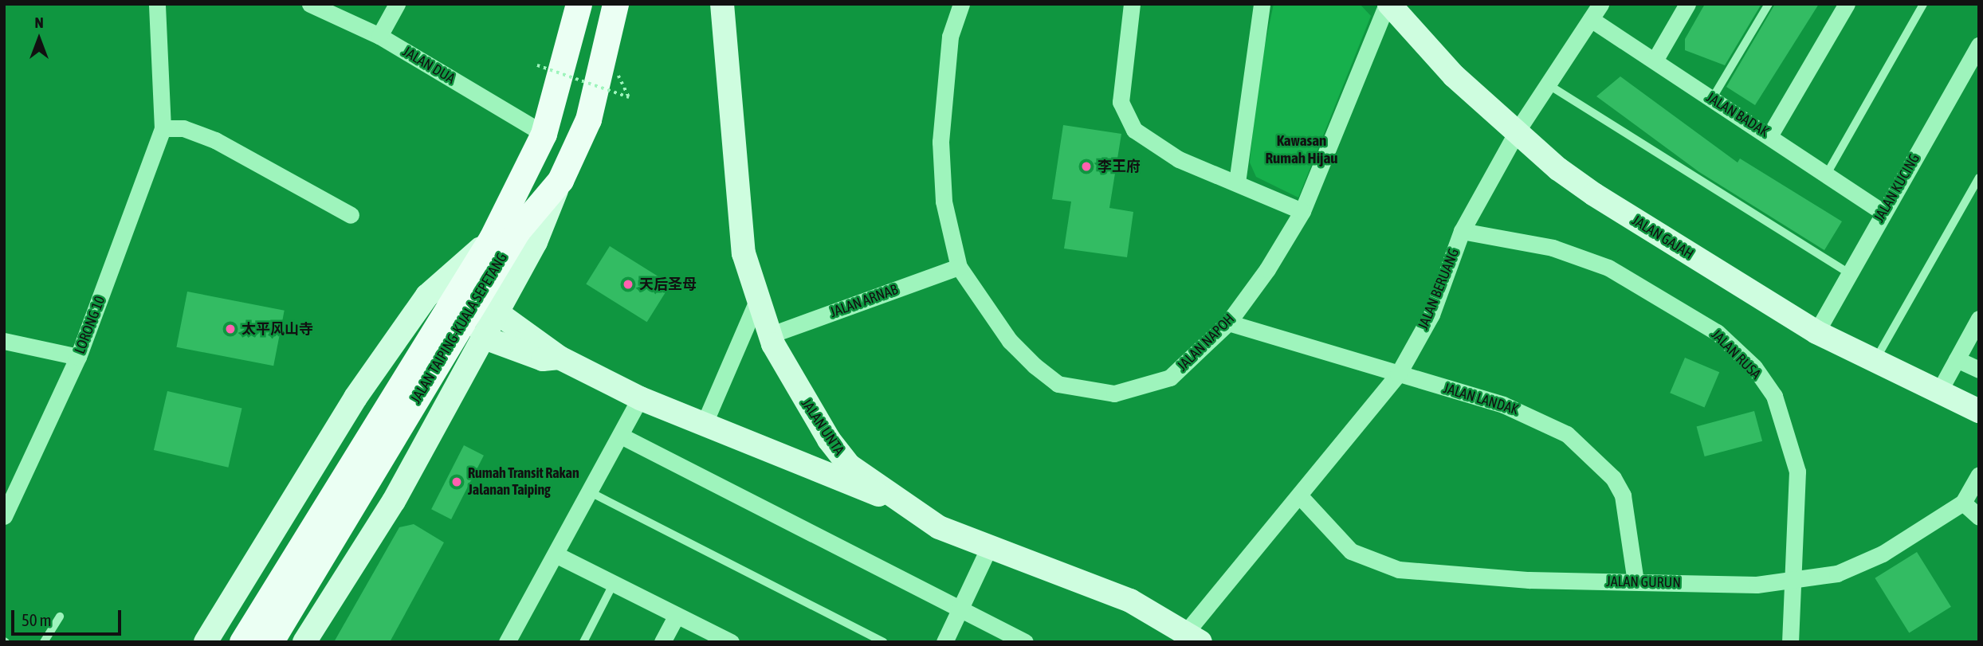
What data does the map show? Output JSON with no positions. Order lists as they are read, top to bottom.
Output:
{
  "streets": {
    "main road": ["JALAN GAJAH", "JALAN TAIPING-KUALA SEPETANG", "JALAN UNTA"],
    "street": [
      "JALAN DUA",
      "JALAN BADAK",
      "JALAN KUCING",
      "JALAN BERUANG",
      "JALAN ARNAB",
      "LORONG 10",
      "JALAN NAPOH",
      "JALAN RUSA",
      "JALAN LANDAK",
      "JALAN GURUN"
    ]
  },
  "crossings": [
    ["JALAN DUA", "JALAN TAIPING-KUALA SEPETANG"],
    ["JALAN BADAK", "JALAN KUCING"],
    ["JALAN BADAK", "JALAN BERUANG"],
    ["JALAN KUCING", "JALAN GAJAH"],
    ["JALAN GAJAH", "JALAN BERUANG"],
    ["JALAN GAJAH", "JALAN NAPOH"],
    ["JALAN BERUANG", "JALAN RUSA"],
    ["JALAN BERUANG", "JALAN LANDAK"],
    ["JALAN BERUANG", "JALAN UNTA"],
    ["JALAN BERUANG", "JALAN GURUN"],
    ["JALAN ARNAB", "JALAN NAPOH"],
    ["JALAN ARNAB", "JALAN UNTA"],
    ["JALAN NAPOH", "JALAN LANDAK"],
    ["JALAN RUSA", "JALAN GURUN"],
    ["JALAN LANDAK", "JALAN GURUN"]
  ],
  "districts": ["Kawasan Rumah Hijau"],
  "places": [
    "李王府",
    "天后圣母",
    "太平风山寺",
    "Rumah Transit Rakan Jalanan Taiping"
  ],
  "scale_bar": "50 m",
  "north": "top"
}
